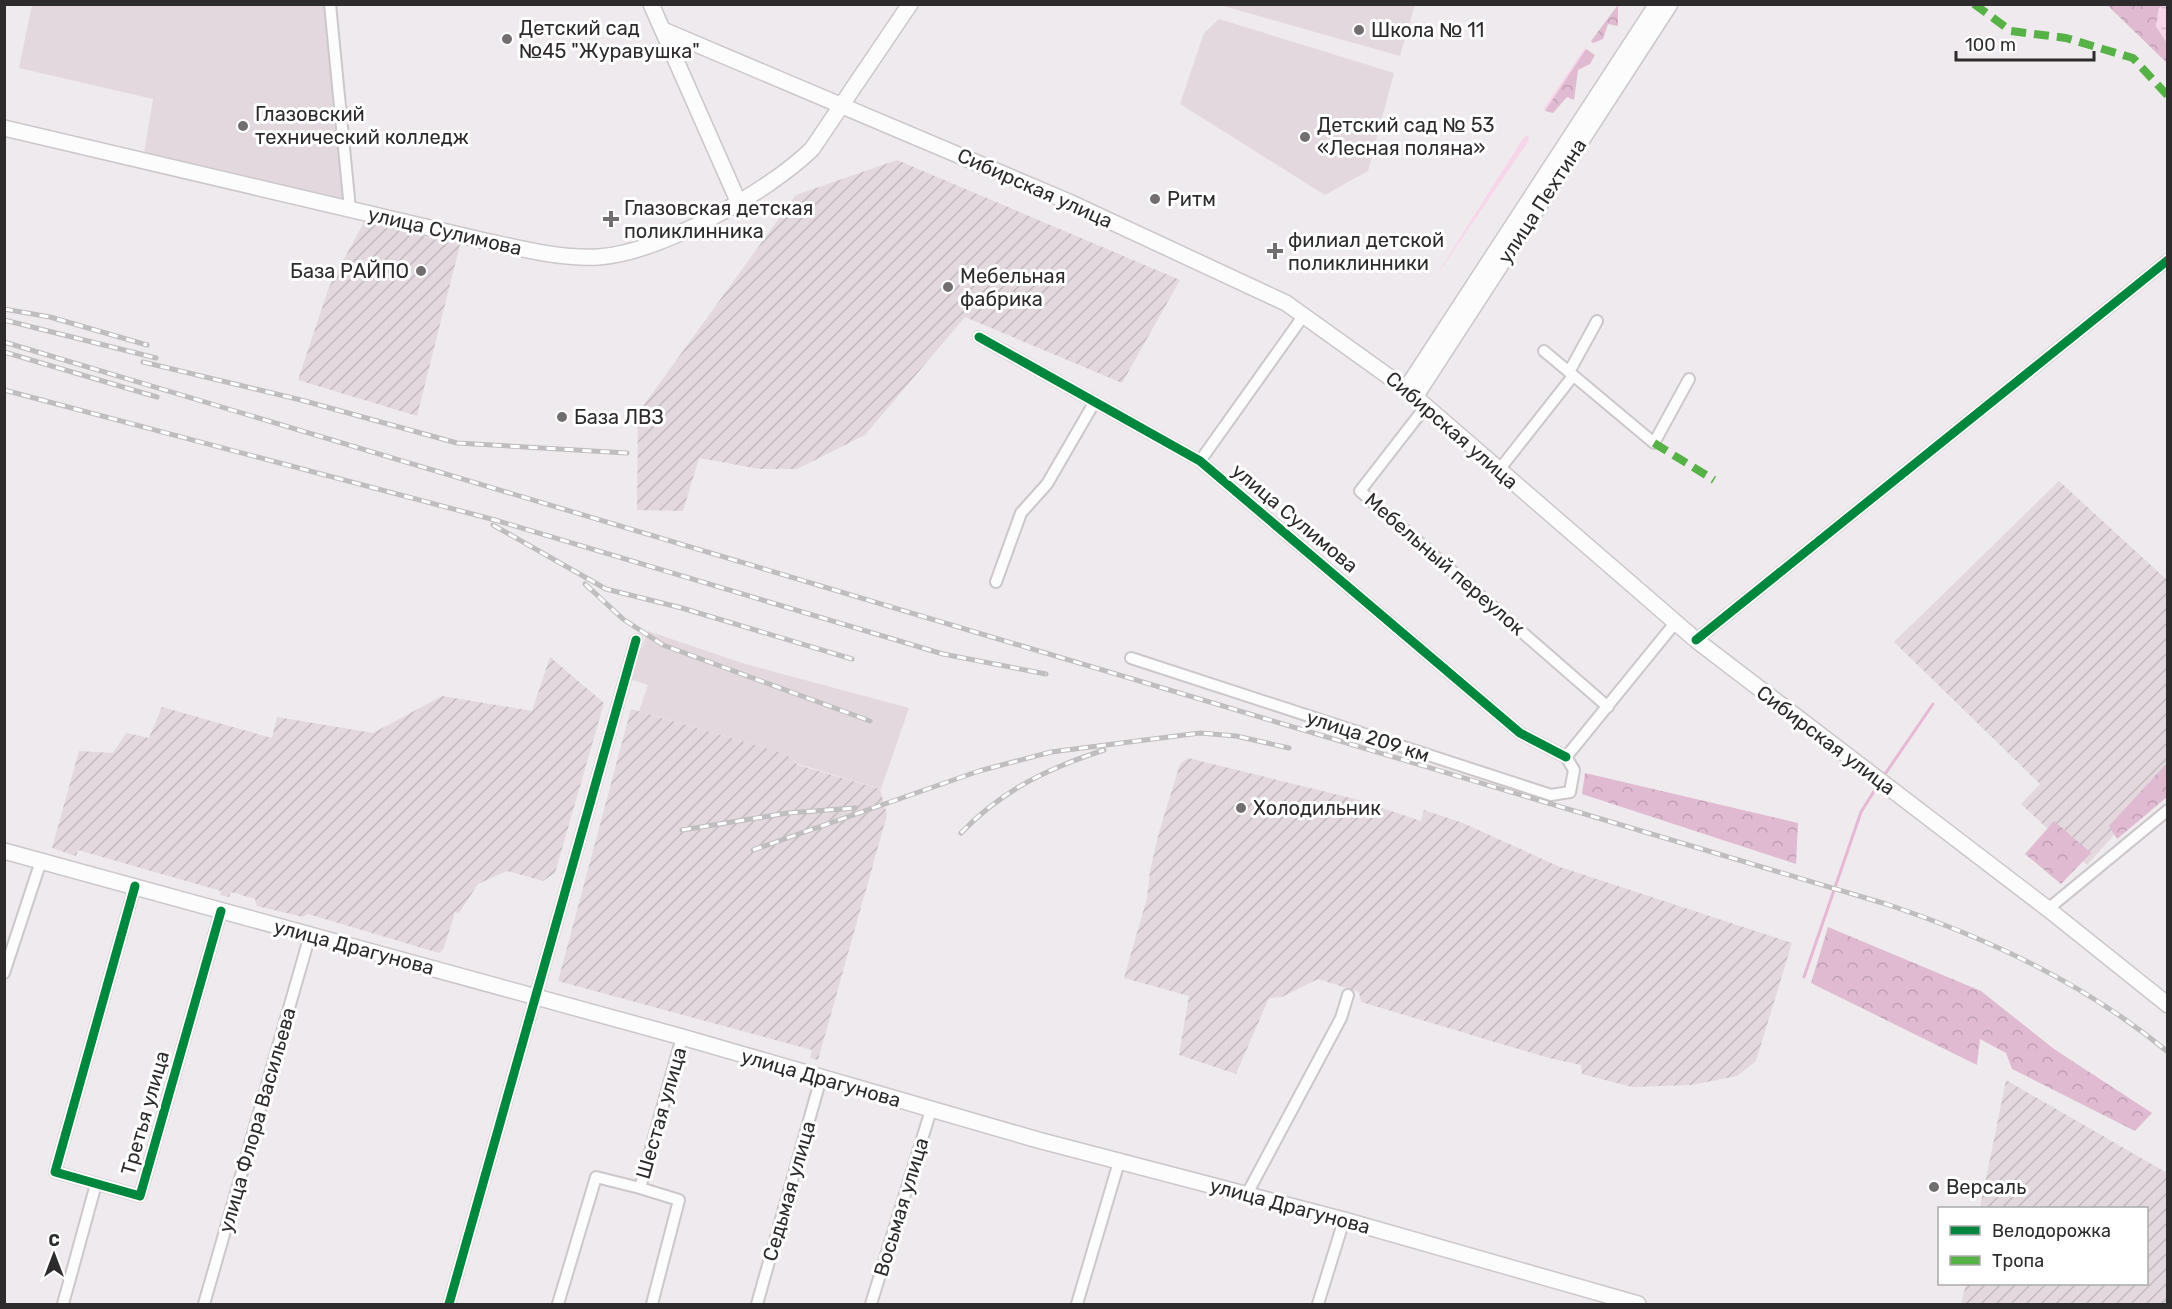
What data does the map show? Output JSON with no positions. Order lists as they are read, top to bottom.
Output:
{
  "streets": {
    "main road": [
      "Сибирская улица",
      "улица Пехтина",
      "улица Сулимова",
      "улица Драгунова"
    ],
    "street": [
      "Мебельный переулок",
      "улица 209 км",
      "Третья улица",
      "Шестая улица",
      "улица Флора Васильева",
      "Седьмая улица",
      "Восьмая улица"
    ]
  },
  "crossings": [
    ["Сибирская улица", "улица Пехтина"],
    ["Сибирская улица", "улица Сулимова"],
    ["Сибирская улица", "Мебельный переулок"],
    ["улица Пехтина", "Мебельный переулок"],
    ["улица Сулимова", "улица 209 км"],
    ["улица Драгунова", "Третья улица"],
    ["улица Драгунова", "Шестая улица"],
    ["улица Драгунова", "улица Флора Васильева"],
    ["улица Драгунова", "Седьмая улица"],
    ["улица Драгунова", "Восьмая улица"]
  ],
  "places": {
    "other": [
      "Школа № 11",
      "Детский сад №45 \"Журавушка\"",
      "Глазовский технический колледж",
      "Детский сад № 53 «Лесная поляна»",
      "Ритм",
      "База РАЙПО",
      "Мебельная фабрика",
      "База ЛВЗ",
      "Холодильник",
      "Версаль"
    ],
    "health": ["Глазовская детская поликлинника", "филиал детской поликлинники"]
  },
  "legend": ["Велодорожка", "Тропа"],
  "scale_bar": "100 m",
  "north": "top"
}
